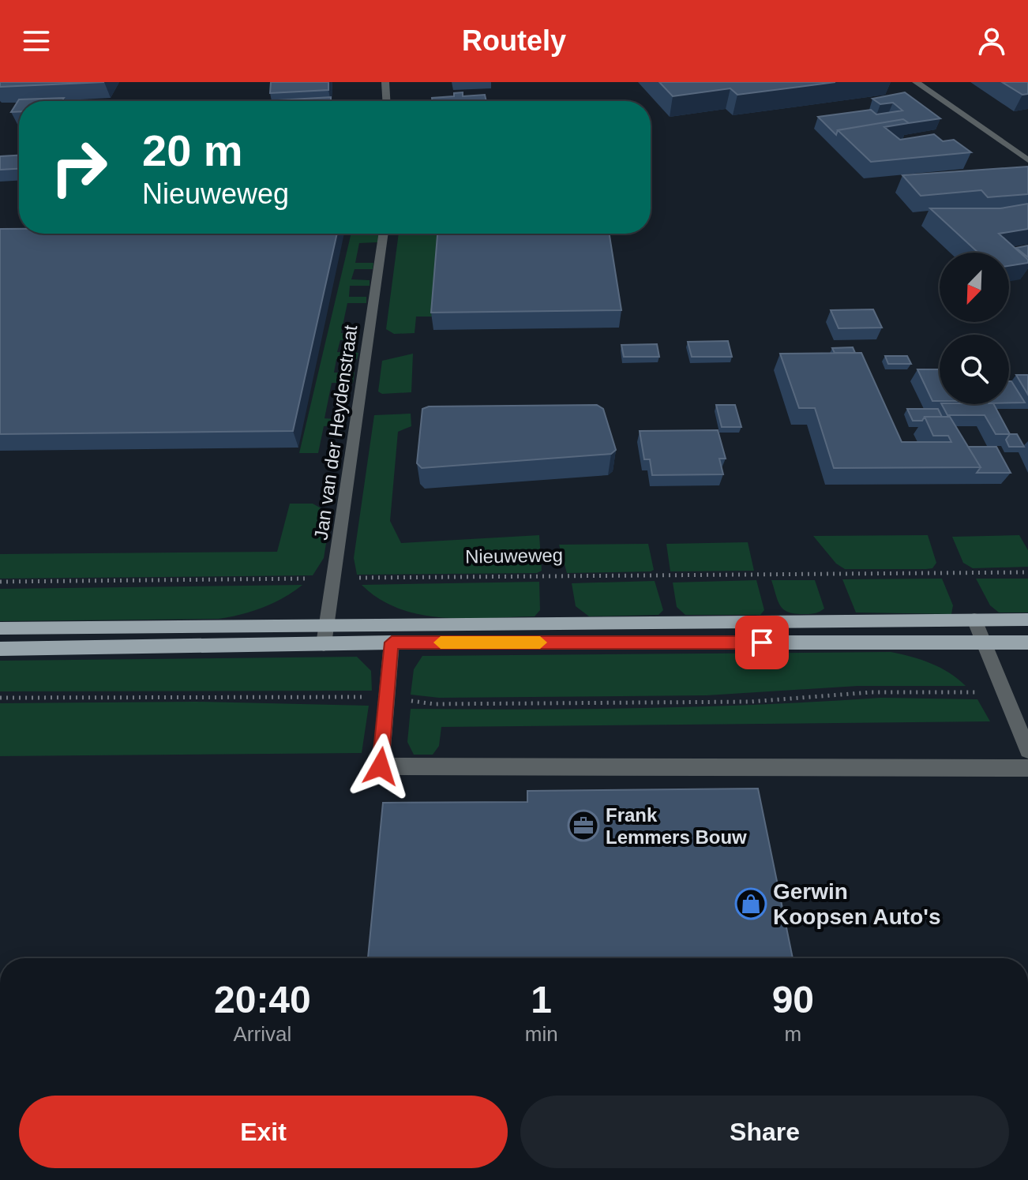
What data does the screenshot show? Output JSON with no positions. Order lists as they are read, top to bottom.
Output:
{
  "streets": {
    "street": ["Jan van der Heydenstraat"],
    "path": ["Nieuweweg"]
  },
  "crossings": [
    ["Jan van der Heydenstraat", "Nieuweweg"]
  ],
  "places": {
    "office": ["Frank Lemmers Bouw"],
    "shop": ["Gerwin Koopsen Auto's"]
  },
  "north": "bottom left",
  "page": {
    "header": "Routely",
    "turn": ["20 m", "Nieuweweg"],
    "eta": [
      "20:40",
      "Arrival",
      "1",
      "min",
      "90",
      "m"
    ],
    "buttons": ["Exit", "Share"]
  }
}
